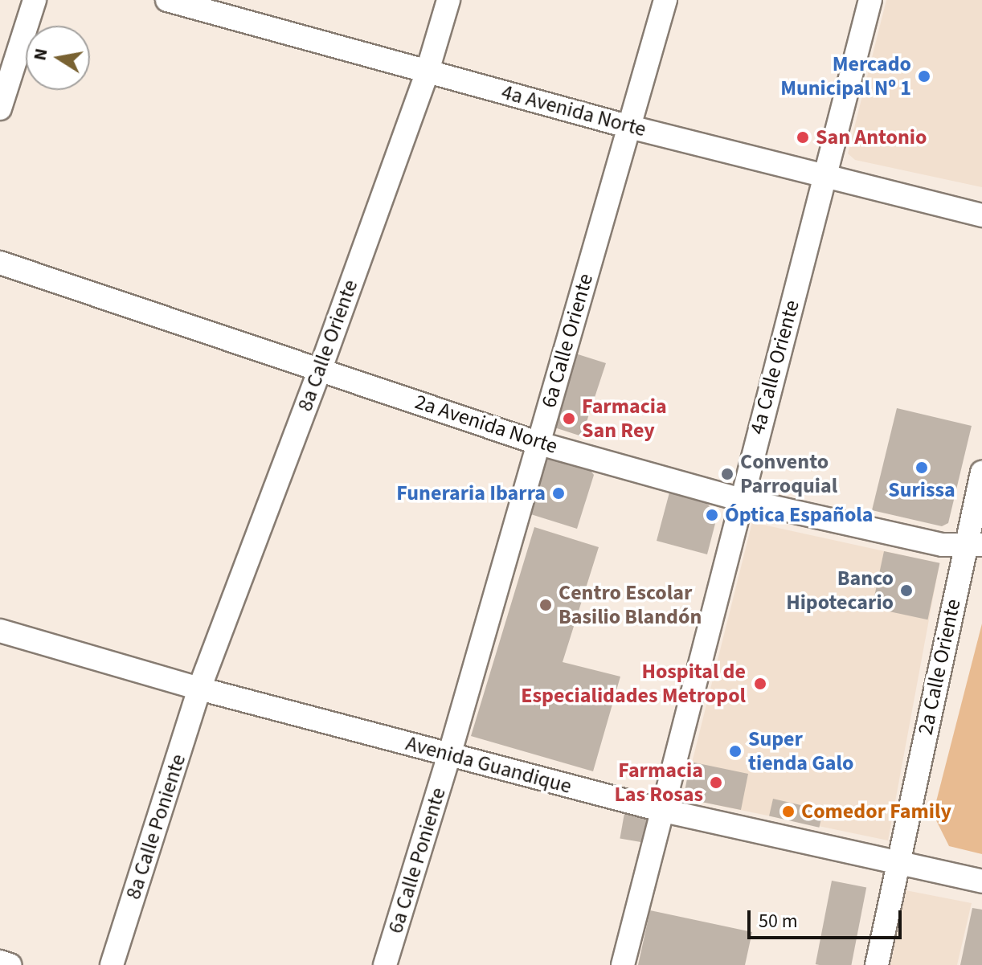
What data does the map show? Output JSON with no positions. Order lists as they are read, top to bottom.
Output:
{
  "streets": {
    "street": [
      "4a Avenida Norte",
      "6a Calle Oriente",
      "8a Calle Oriente",
      "4a Calle Oriente",
      "2a Avenida Norte",
      "2a Calle Oriente",
      "Avenida Guandique",
      "8a Calle Poniente",
      "6a Calle Poniente"
    ]
  },
  "crossings": [
    ["4a Avenida Norte", "6a Calle Oriente"],
    ["4a Avenida Norte", "8a Calle Oriente"],
    ["4a Avenida Norte", "4a Calle Oriente"],
    ["6a Calle Oriente", "2a Avenida Norte"],
    ["6a Calle Oriente", "Avenida Guandique"],
    ["6a Calle Oriente", "6a Calle Poniente"],
    ["8a Calle Oriente", "2a Avenida Norte"],
    ["8a Calle Oriente", "Avenida Guandique"],
    ["8a Calle Oriente", "8a Calle Poniente"],
    ["4a Calle Oriente", "2a Avenida Norte"],
    ["4a Calle Oriente", "Avenida Guandique"],
    ["2a Avenida Norte", "2a Calle Oriente"],
    ["2a Calle Oriente", "Avenida Guandique"],
    ["Avenida Guandique", "8a Calle Poniente"],
    ["Avenida Guandique", "6a Calle Poniente"]
  ],
  "places": [
    "Mercado Municipal Nº 1",
    "San Antonio",
    "Farmacia San Rey",
    "Surissa",
    "Convento Parroquial",
    "Funeraria Ibarra",
    "Óptica Española",
    "Banco Hipotecario",
    "Centro Escolar Basilio Blandón",
    "Hospital de Especialidades Metropol",
    "Super tienda Galo",
    "Farmacia Las Rosas",
    "Comedor Family"
  ],
  "scale_bar": "50 m",
  "north": "left"
}
